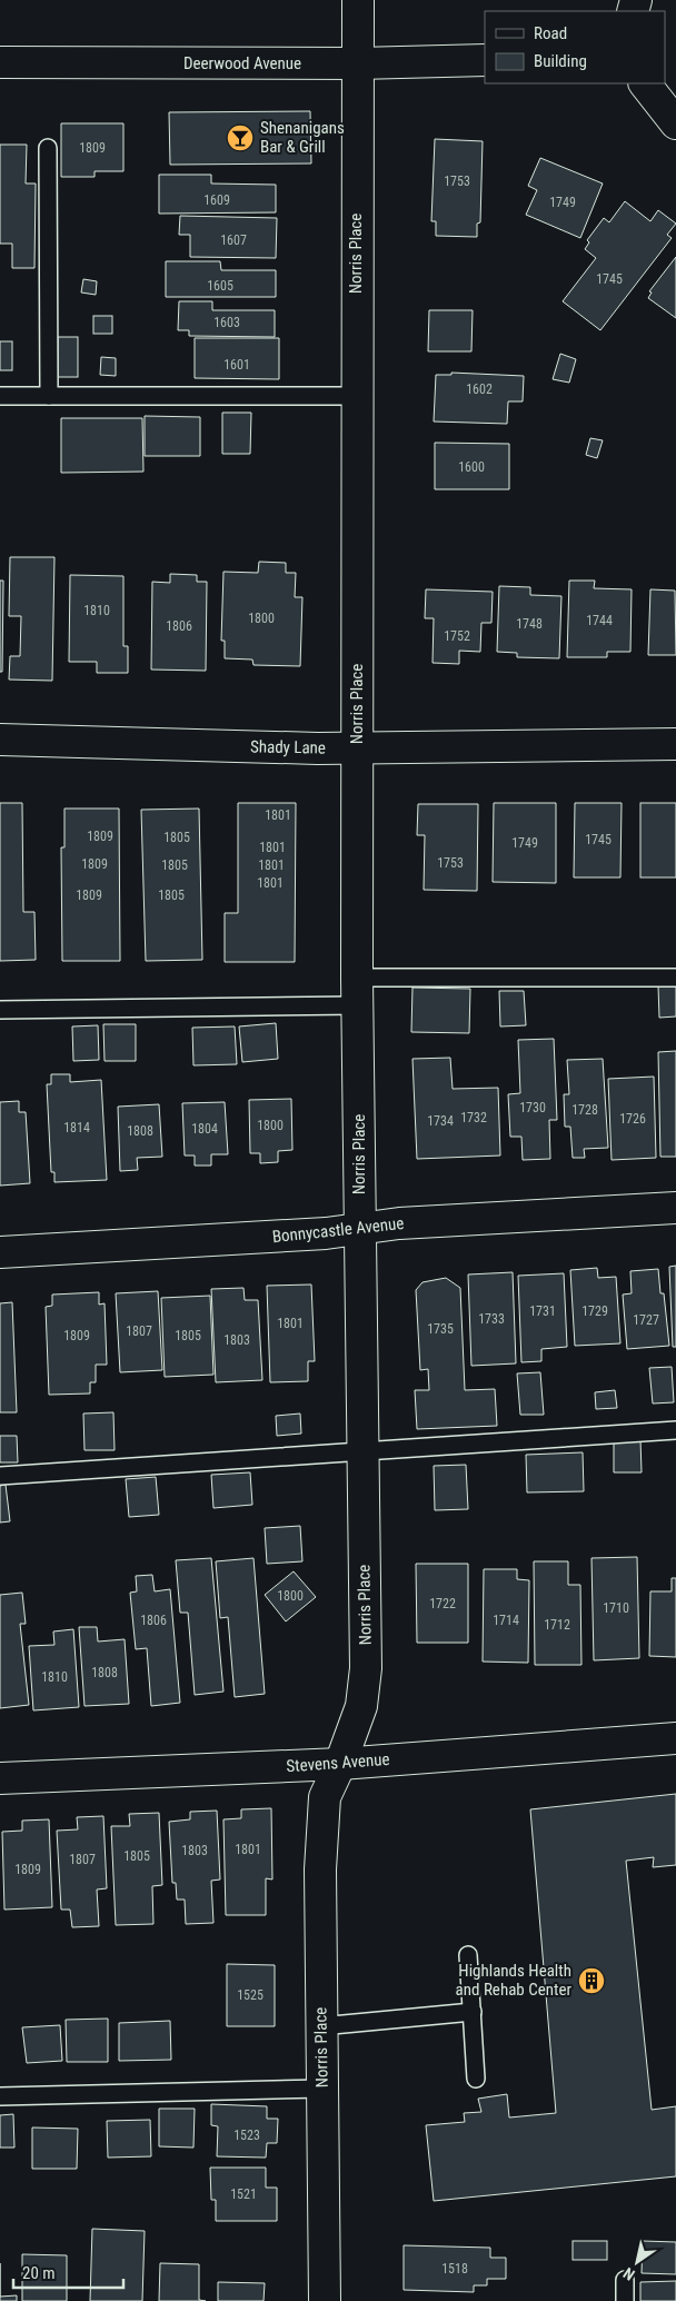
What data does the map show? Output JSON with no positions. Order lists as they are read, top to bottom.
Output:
{
  "streets": {
    "street": [
      "Deerwood Avenue",
      "Norris Place",
      "Shady Lane",
      "Bonnycastle Avenue",
      "Stevens Avenue"
    ]
  },
  "crossings": [
    ["Deerwood Avenue", "Norris Place"],
    ["Norris Place", "Shady Lane"],
    ["Norris Place", "Bonnycastle Avenue"],
    ["Norris Place", "Stevens Avenue"]
  ],
  "places": {
    "bar": ["Shenanigans Bar & Grill"],
    "building": ["Highlands Health and Rehab Center"]
  },
  "house_numbers": [
    "1809",
    "1753",
    "1609",
    "1749",
    "1607",
    "1745",
    "1605",
    "1603",
    "1601",
    "1602",
    "1600",
    "1810",
    "1800",
    "1744",
    "1748",
    "1806",
    "1752",
    "1801",
    "1809",
    "1805",
    "1745",
    "1749",
    "1801",
    "1753",
    "1809",
    "1805",
    "1801",
    "1801",
    "1809",
    "1805",
    "1730",
    "1728",
    "1732",
    "1726",
    "1734",
    "1800",
    "1814",
    "1804",
    "1808",
    "1731",
    "1729",
    "1733",
    "1727",
    "1801",
    "1735",
    "1807",
    "1809",
    "1805",
    "1803",
    "1800",
    "1722",
    "1710",
    "1806",
    "1714",
    "1712",
    "1808",
    "1810",
    "1801",
    "1803",
    "1805",
    "1807",
    "1809",
    "1525",
    "1523",
    "1521",
    "1518"
  ],
  "legend": ["Road", "Building"],
  "scale_bar": "20 m",
  "north": "bottom left"
}
